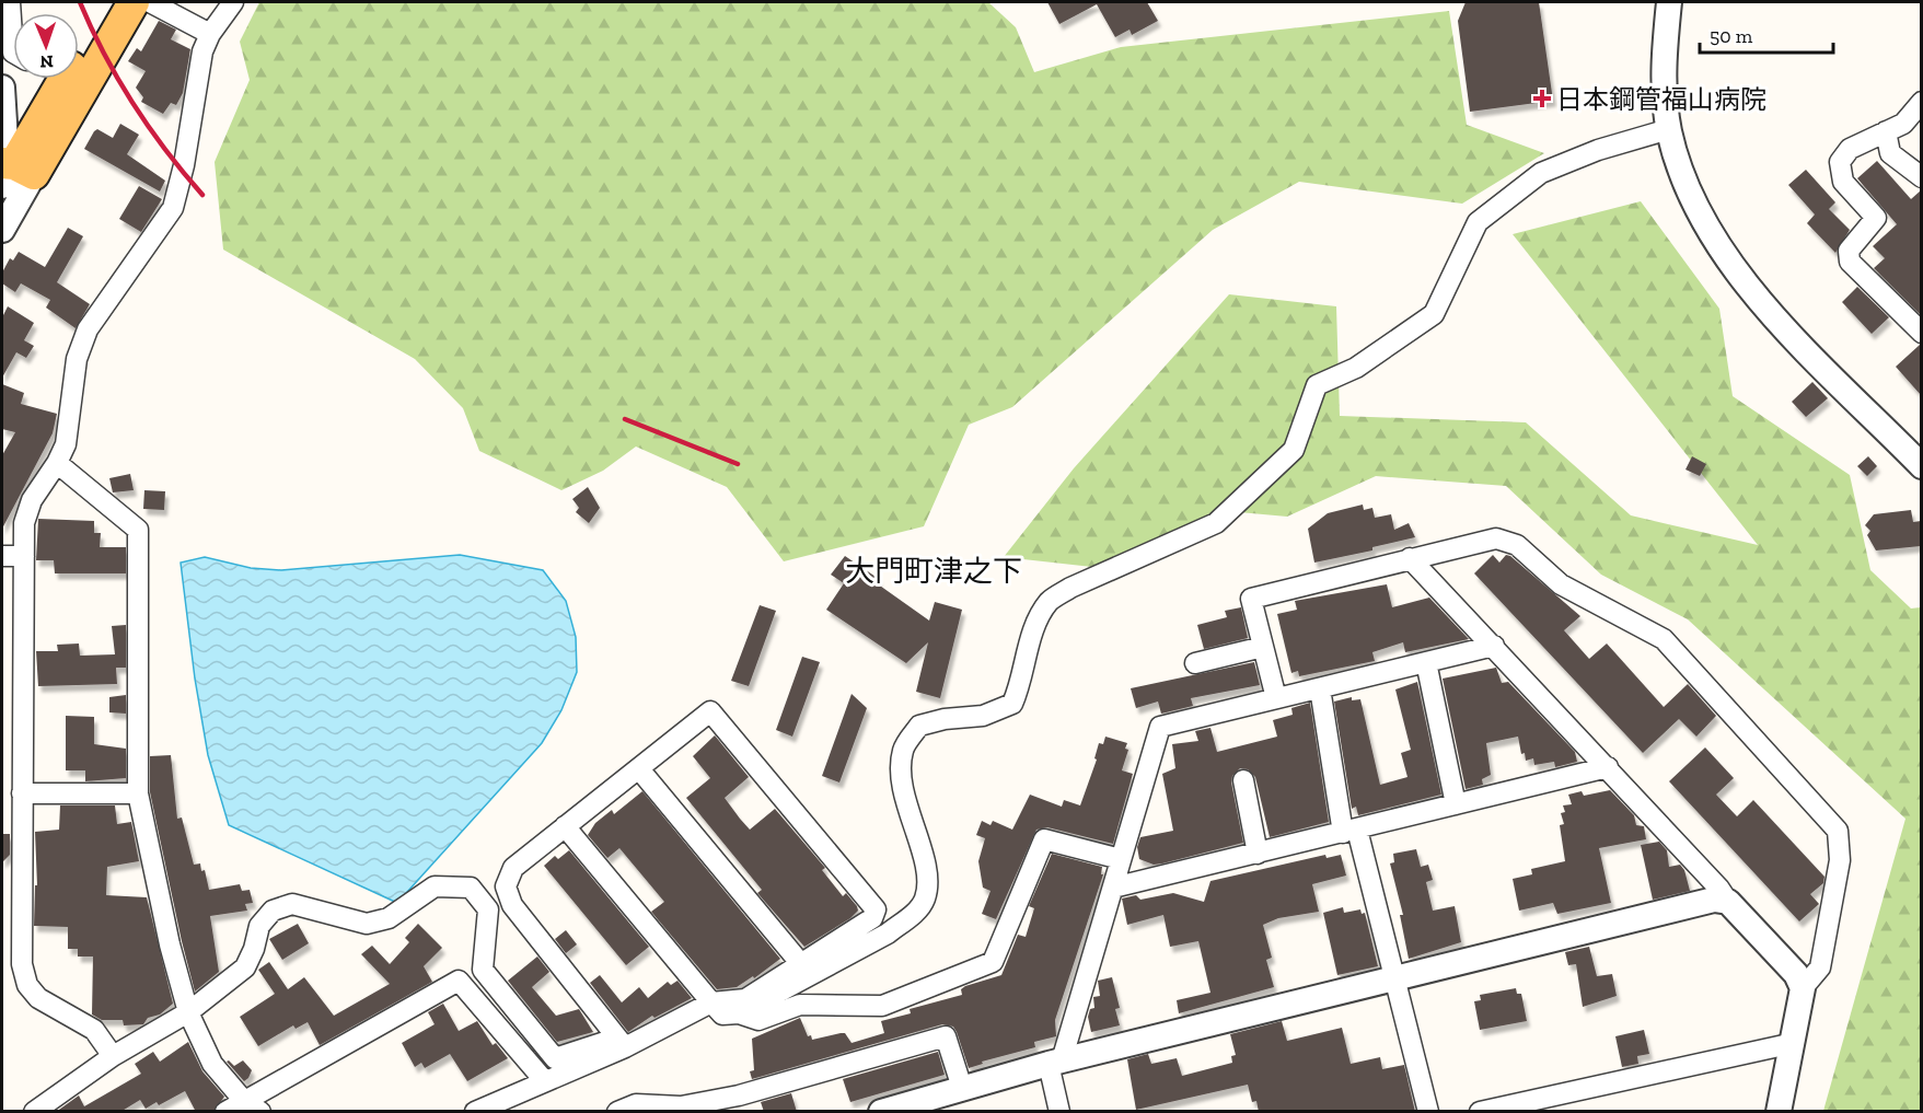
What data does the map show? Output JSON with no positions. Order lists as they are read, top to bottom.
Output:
{
  "districts": ["大門町津之下"],
  "places": {
    "health": ["日本鋼管福山病院"]
  },
  "scale_bar": "50 m",
  "north": "bottom"
}
